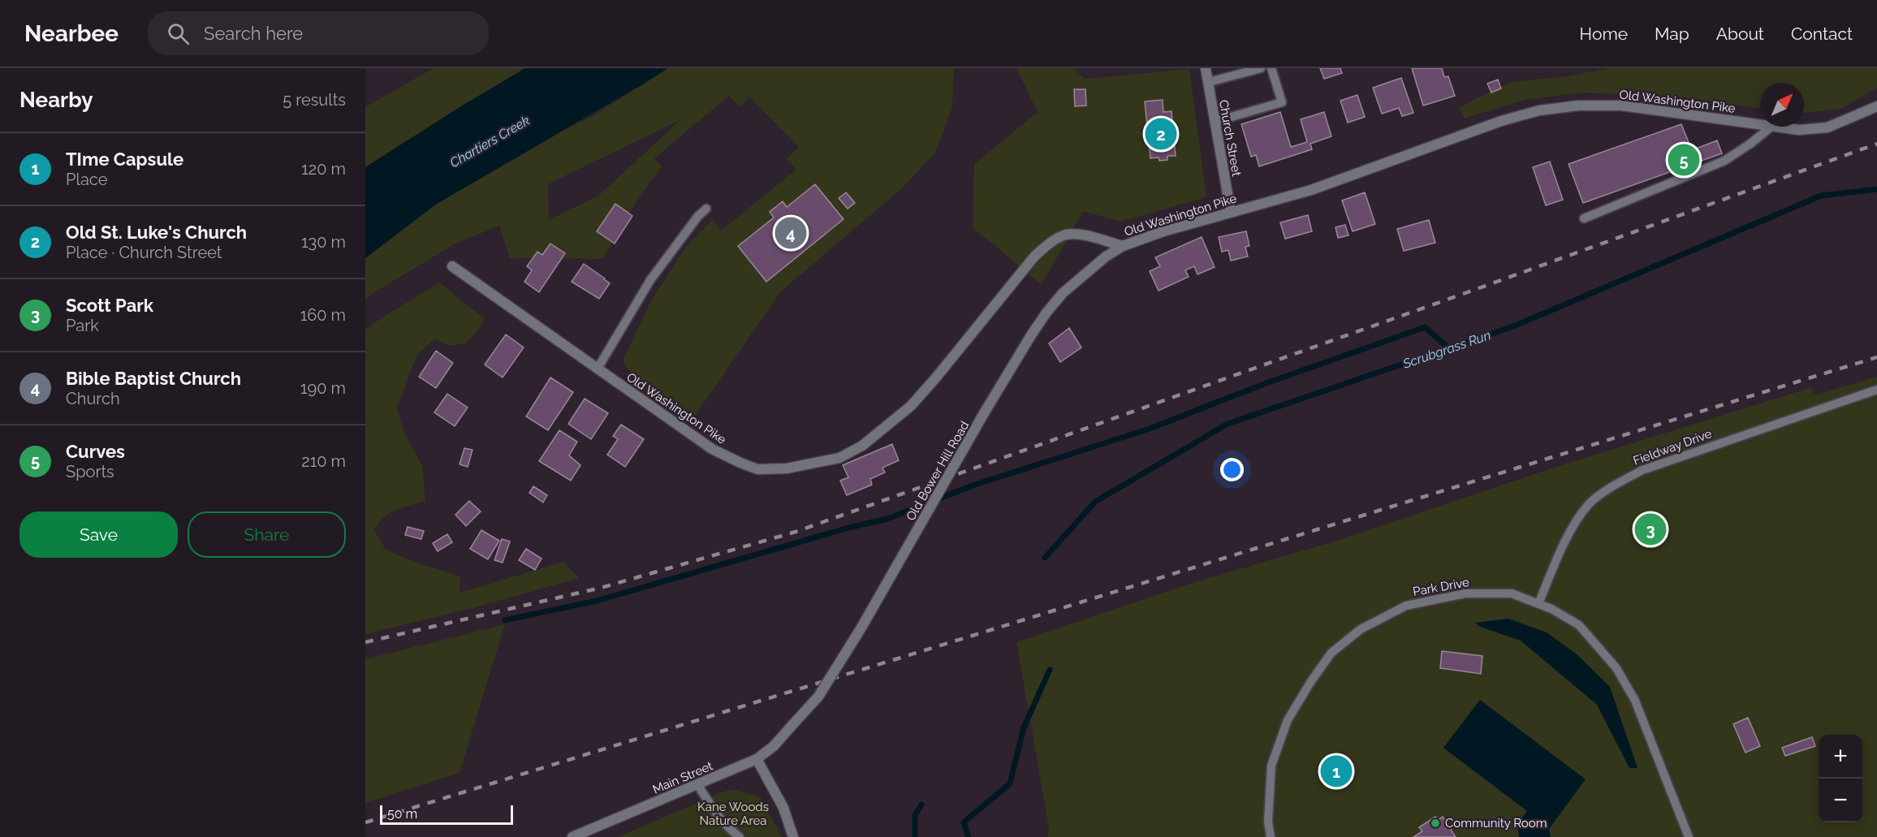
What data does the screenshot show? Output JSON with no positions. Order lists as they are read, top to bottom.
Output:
{
  "streets": {
    "street": [
      "Old Washington Pike",
      "Church Street",
      "Old Bower Hill Road",
      "Main Street"
    ],
    "lane": ["Fieldway Drive", "Park Drive"]
  },
  "crossings": [
    ["Old Washington Pike", "Church Street"],
    ["Old Washington Pike", "Old Bower Hill Road"],
    ["Fieldway Drive", "Park Drive"],
    ["Old Bower Hill Road", "Main Street"]
  ],
  "water": ["Chartiers Creek", "Scrubgrass Run"],
  "parks": ["Kane Woods Nature Area"],
  "places": ["Community Room"],
  "scale_bar": "50 m",
  "north": "top right",
  "page": {
    "header": "Nearbee",
    "search": "Search here",
    "nav": [
      "Home",
      "Map",
      "About",
      "Contact"
    ],
    "heading": ["Nearby", "5 results"],
    "pins": [
      "2",
      "5",
      "4",
      "3",
      "1"
    ],
    "list": [
      {
        "mark": "1",
        "name": "TIme Capsule",
        "note": "Place",
        "value": "120 m"
      },
      {
        "mark": "2",
        "name": "Old St. Luke's Church",
        "note": "Place · Church Street",
        "value": "130 m"
      },
      {
        "mark": "3",
        "name": "Scott Park",
        "note": "Park",
        "value": "160 m"
      },
      {
        "mark": "4",
        "name": "Bible Baptist Church",
        "note": "Church",
        "value": "190 m"
      },
      {
        "mark": "5",
        "name": "Curves",
        "note": "Sports",
        "value": "210 m"
      }
    ],
    "buttons": ["Save", "Share"],
    "map_buttons": ["+", "−"],
    "scale": "50 m"
  }
}
